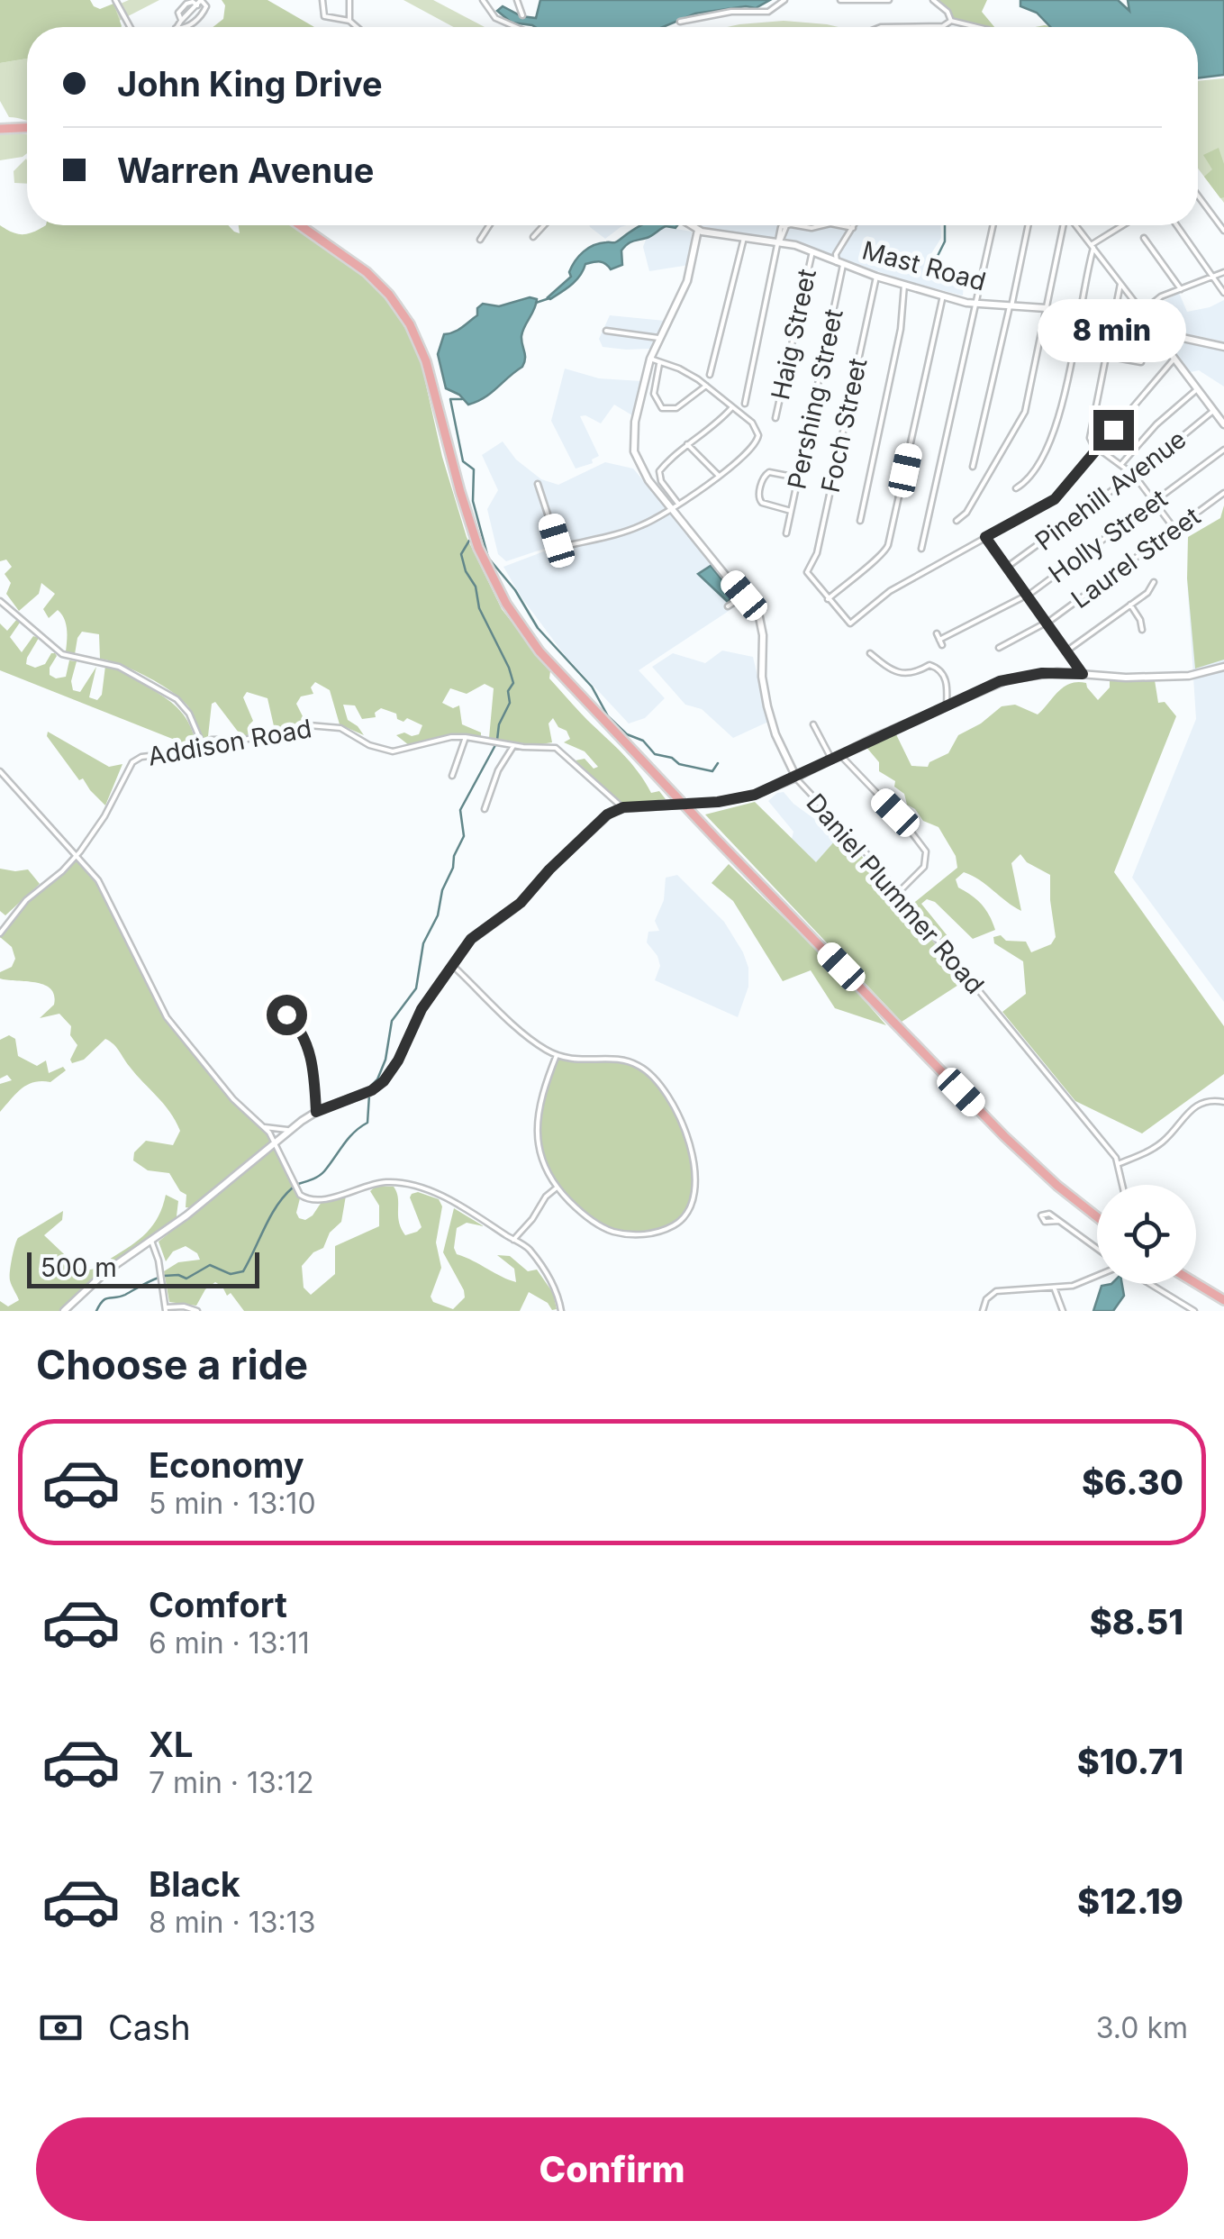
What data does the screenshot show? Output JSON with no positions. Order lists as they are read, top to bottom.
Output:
{
  "streets": {
    "street": [
      "Mast Road",
      "Haig Street",
      "Pershing Street",
      "Foch Street",
      "Pinehill Avenue",
      "Holly Street",
      "Laurel Street",
      "Addison Road",
      "Daniel Plummer Road"
    ]
  },
  "crossings": [
    ["Mast Road", "Haig Street"],
    ["Mast Road", "Pershing Street"],
    ["Mast Road", "Foch Street"],
    ["Mast Road", "Daniel Plummer Road"]
  ],
  "scale_bar": "500 m",
  "page": {
    "banner": ["John King Drive", "Warren Avenue"],
    "bubble": "8 min",
    "scale": "500 m",
    "heading": "Choose a ride",
    "list": [
      {
        "name": "Economy",
        "note": "5 min · 13:10",
        "value": "$6.30"
      },
      {
        "name": "Comfort",
        "note": "6 min · 13:11",
        "value": "$8.51"
      },
      {
        "name": "XL",
        "note": "7 min · 13:12",
        "value": "$10.71"
      },
      {
        "name": "Black",
        "note": "8 min · 13:13",
        "value": "$12.19"
      }
    ],
    "pay": ["Cash", "3.0 km"],
    "buttons": "Confirm"
  }
}
